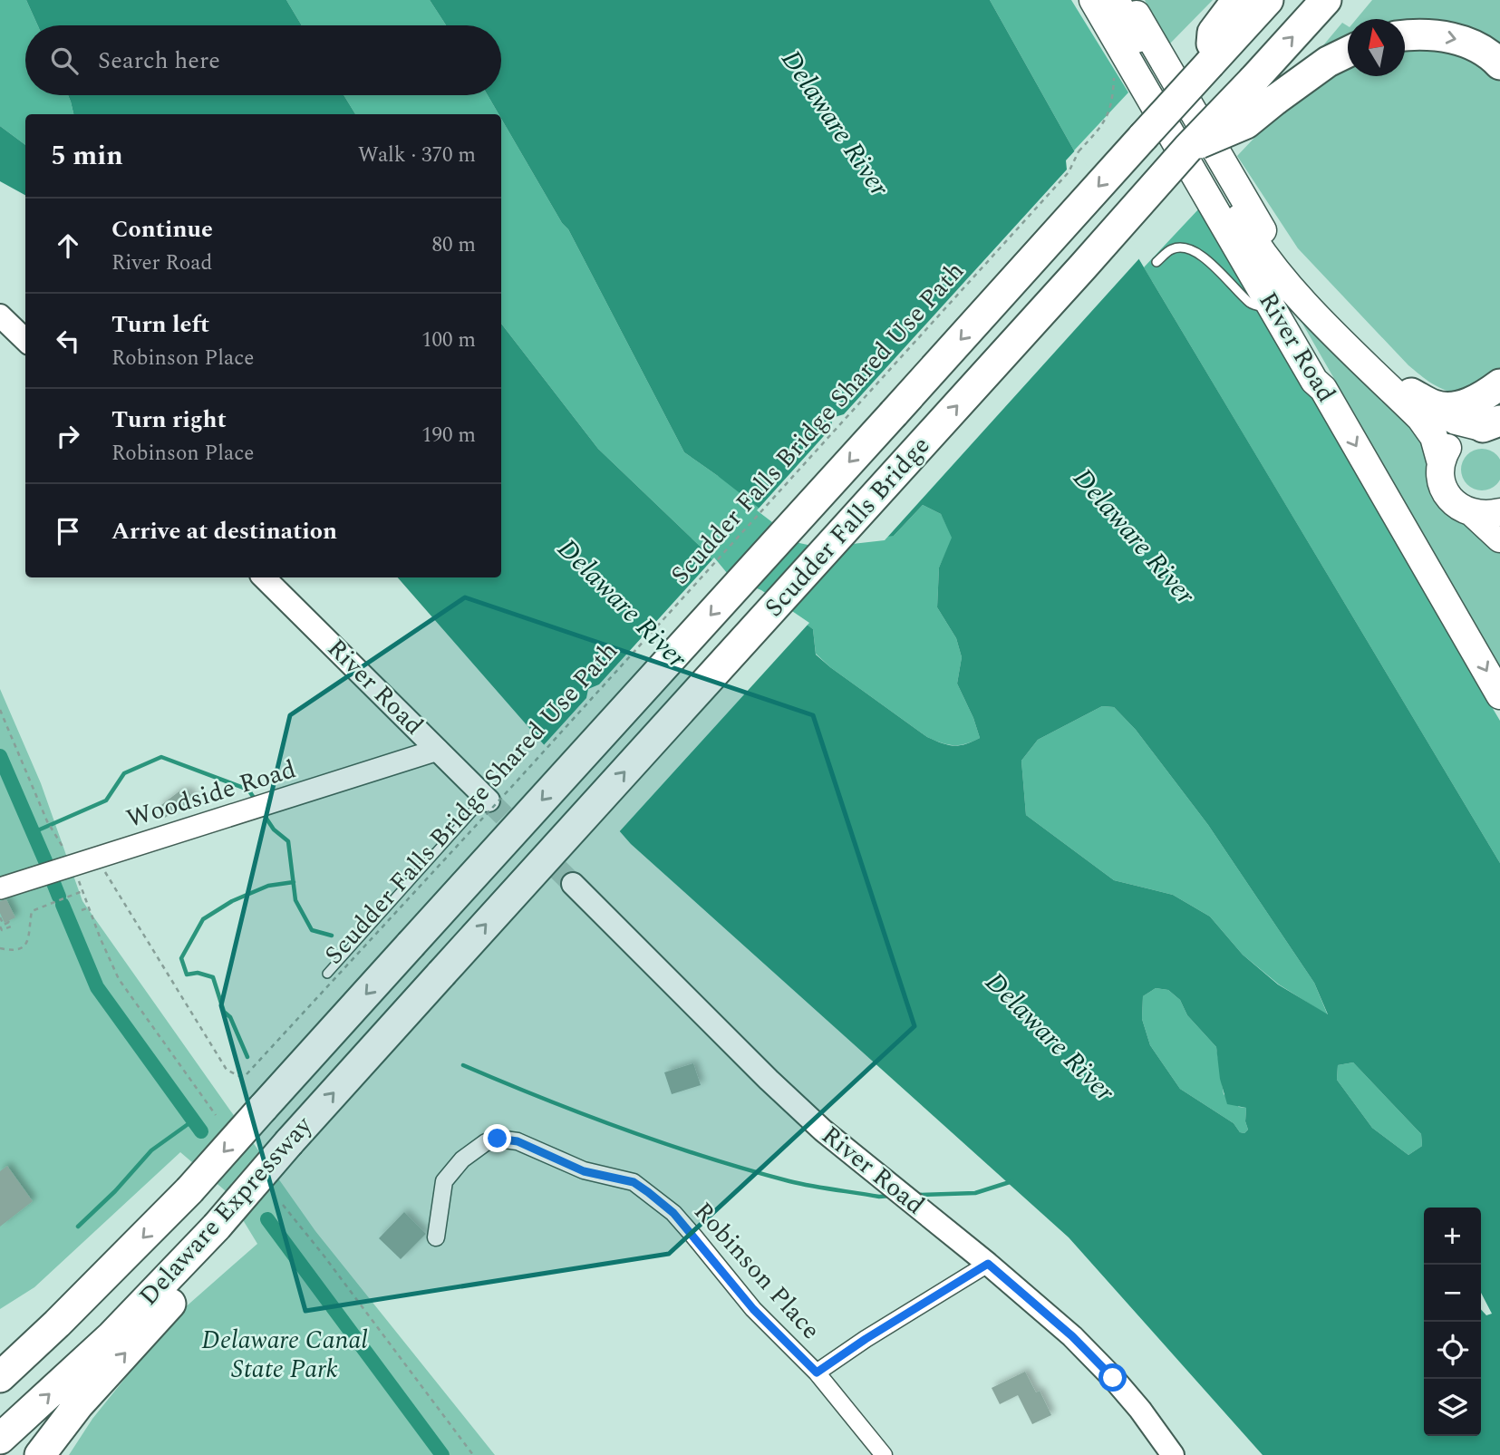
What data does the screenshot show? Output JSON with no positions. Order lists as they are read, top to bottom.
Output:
{
  "streets": {
    "highway": ["River Road", "Scudder Falls Bridge", "Delaware Expressway"],
    "street": ["Woodside Road", "Robinson Place"],
    "path": ["Scudder Falls Bridge Shared Use Path"]
  },
  "crossings": [
    ["River Road", "Woodside Road"],
    ["River Road", "Robinson Place"],
    ["Scudder Falls Bridge", "Delaware Expressway"]
  ],
  "water": ["Delaware River"],
  "parks": ["Delaware Canal State Park"],
  "north": "top",
  "page": {
    "search": "Search here",
    "heading": ["5 min", "Walk · 370 m"],
    "list": [
      ["Continue", "River Road", "80 m"],
      ["Turn left", "Robinson Place", "100 m"],
      ["Turn right", "Robinson Place", "190 m"],
      "Arrive at destination"
    ],
    "map_buttons": ["+", "−"]
  }
}
